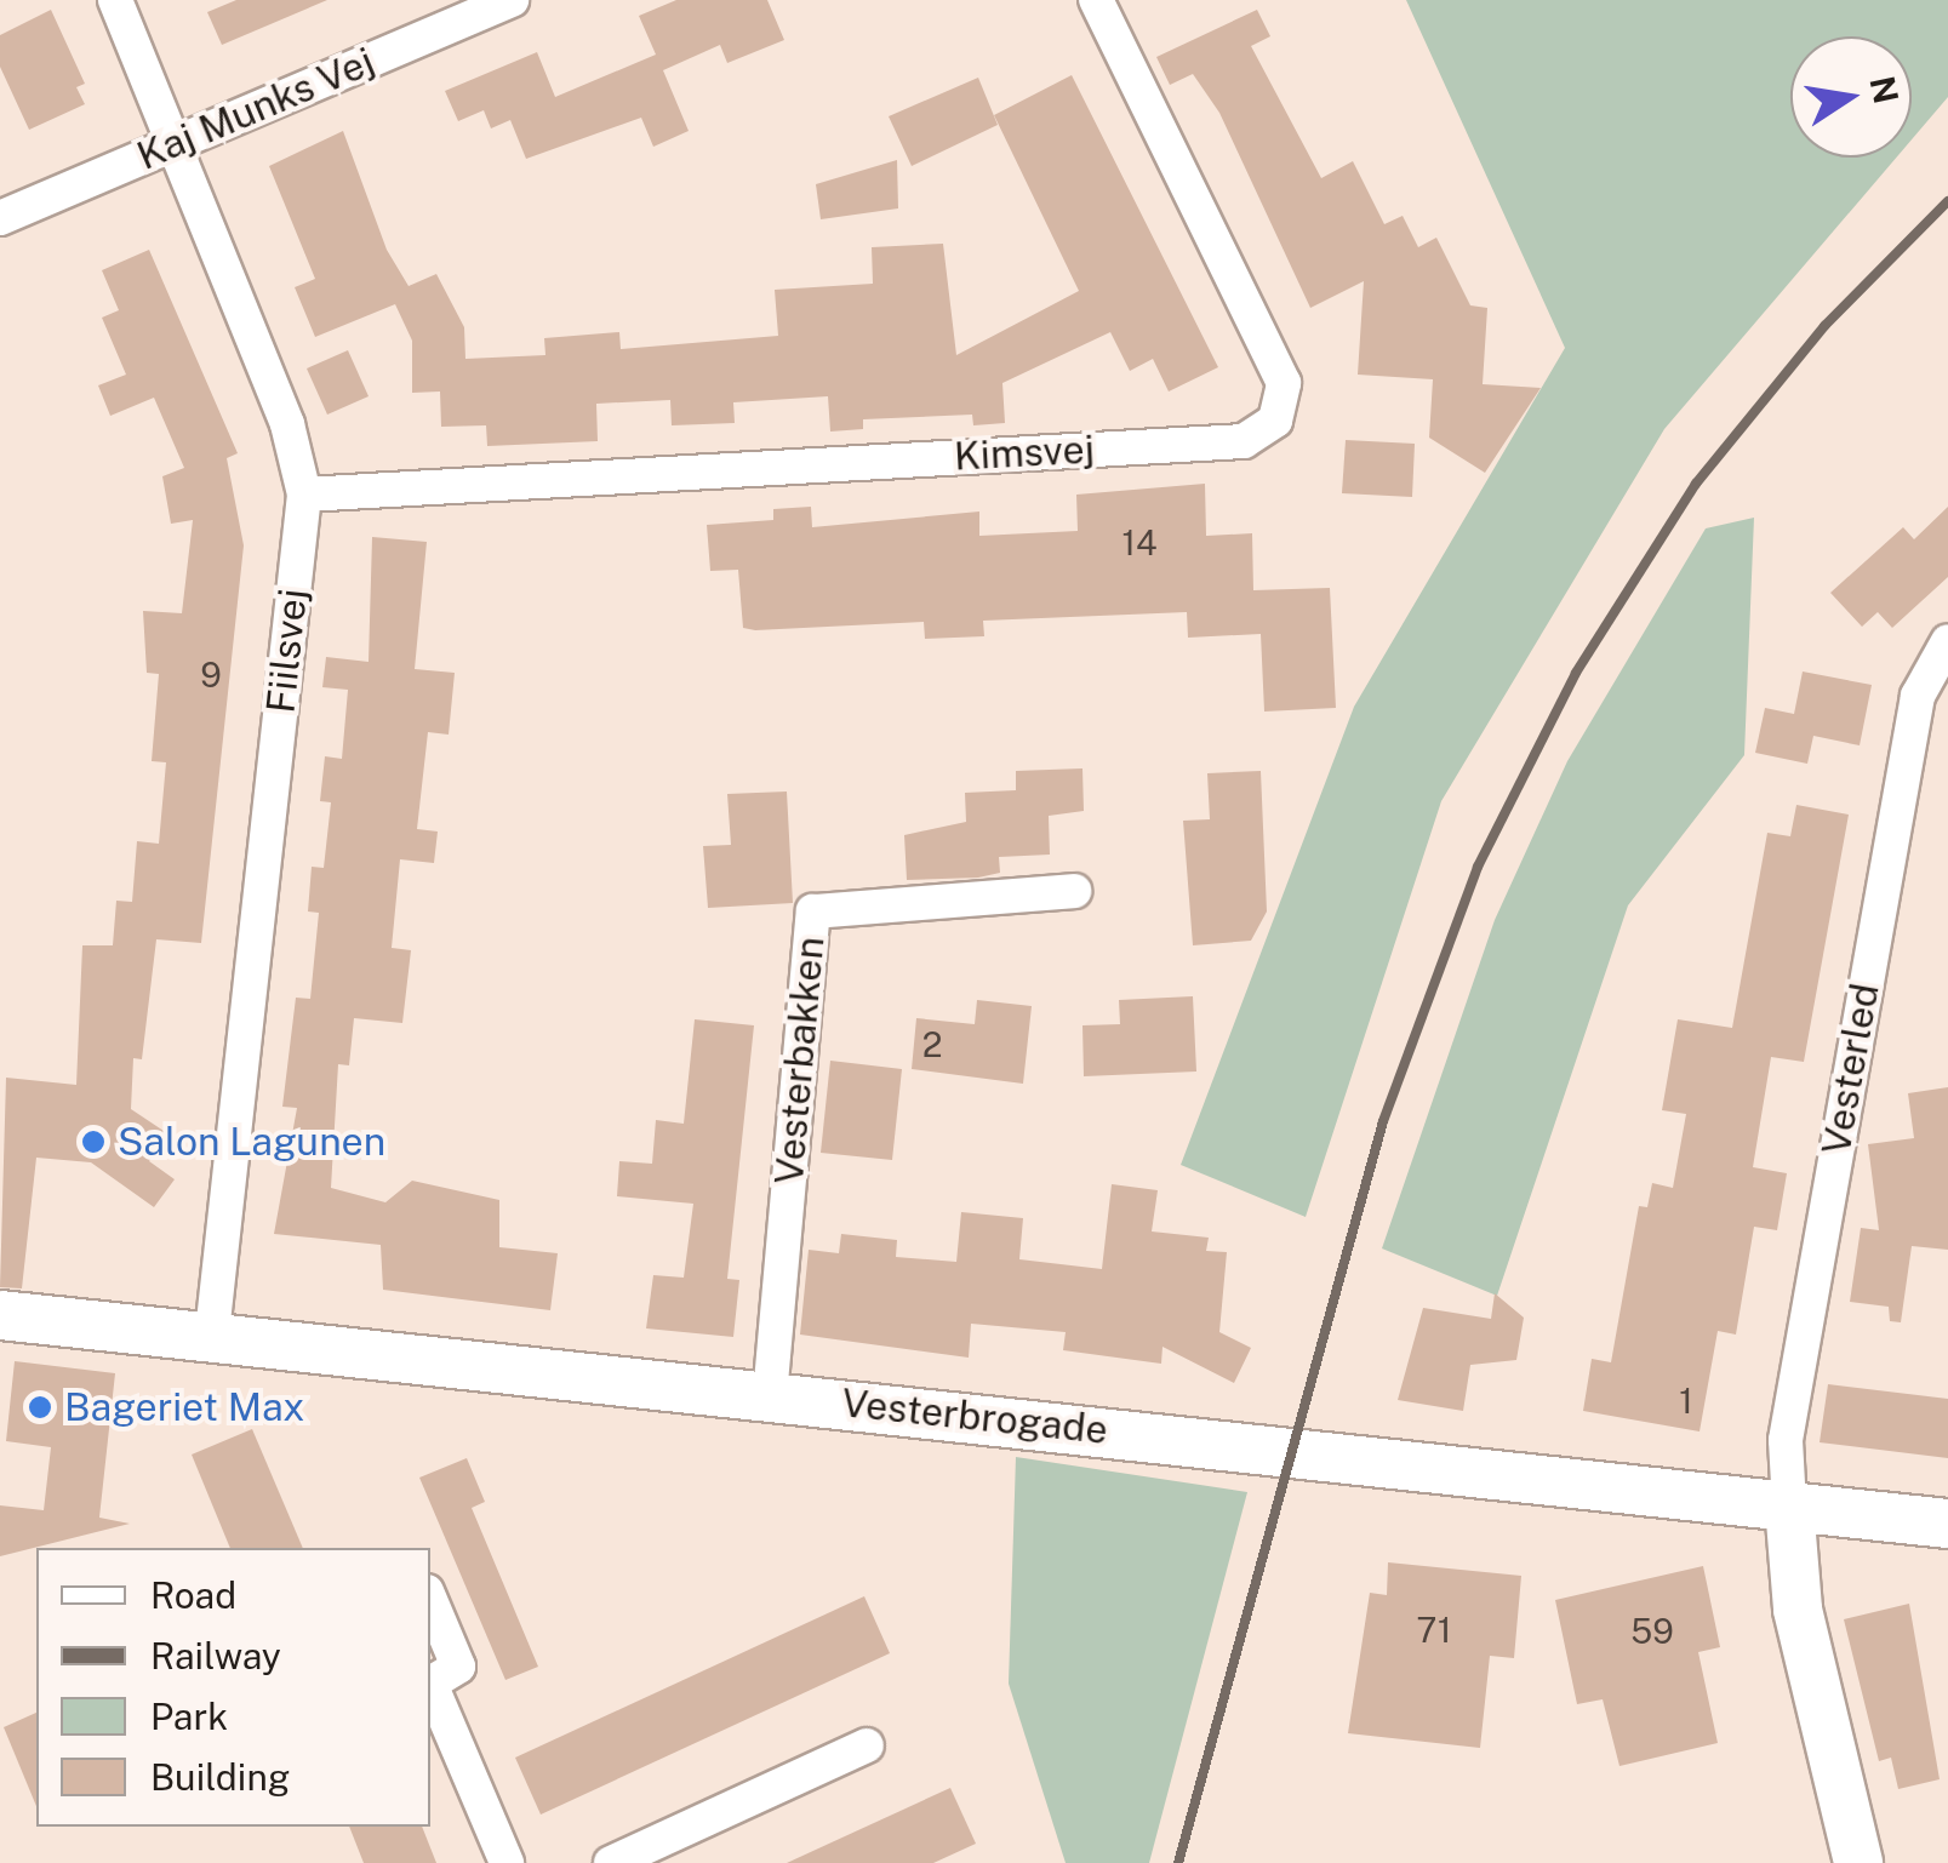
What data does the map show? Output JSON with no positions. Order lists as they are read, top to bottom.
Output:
{
  "streets": {
    "street": [
      "Kaj Munks Vej",
      "Kimsvej",
      "Fiilsvej",
      "Vesterbakken",
      "Vesterled",
      "Vesterbrogade"
    ]
  },
  "crossings": [
    ["Kaj Munks Vej", "Fiilsvej"],
    ["Kimsvej", "Fiilsvej"],
    ["Fiilsvej", "Vesterbrogade"],
    ["Vesterbakken", "Vesterbrogade"],
    ["Vesterled", "Vesterbrogade"]
  ],
  "places": ["Salon Lagunen", "Bageriet Max"],
  "house_numbers": [
    "14",
    "9",
    "2",
    "1",
    "71",
    "59"
  ],
  "legend": [
    "Road",
    "Railway",
    "Park",
    "Building"
  ],
  "north": "right"
}
